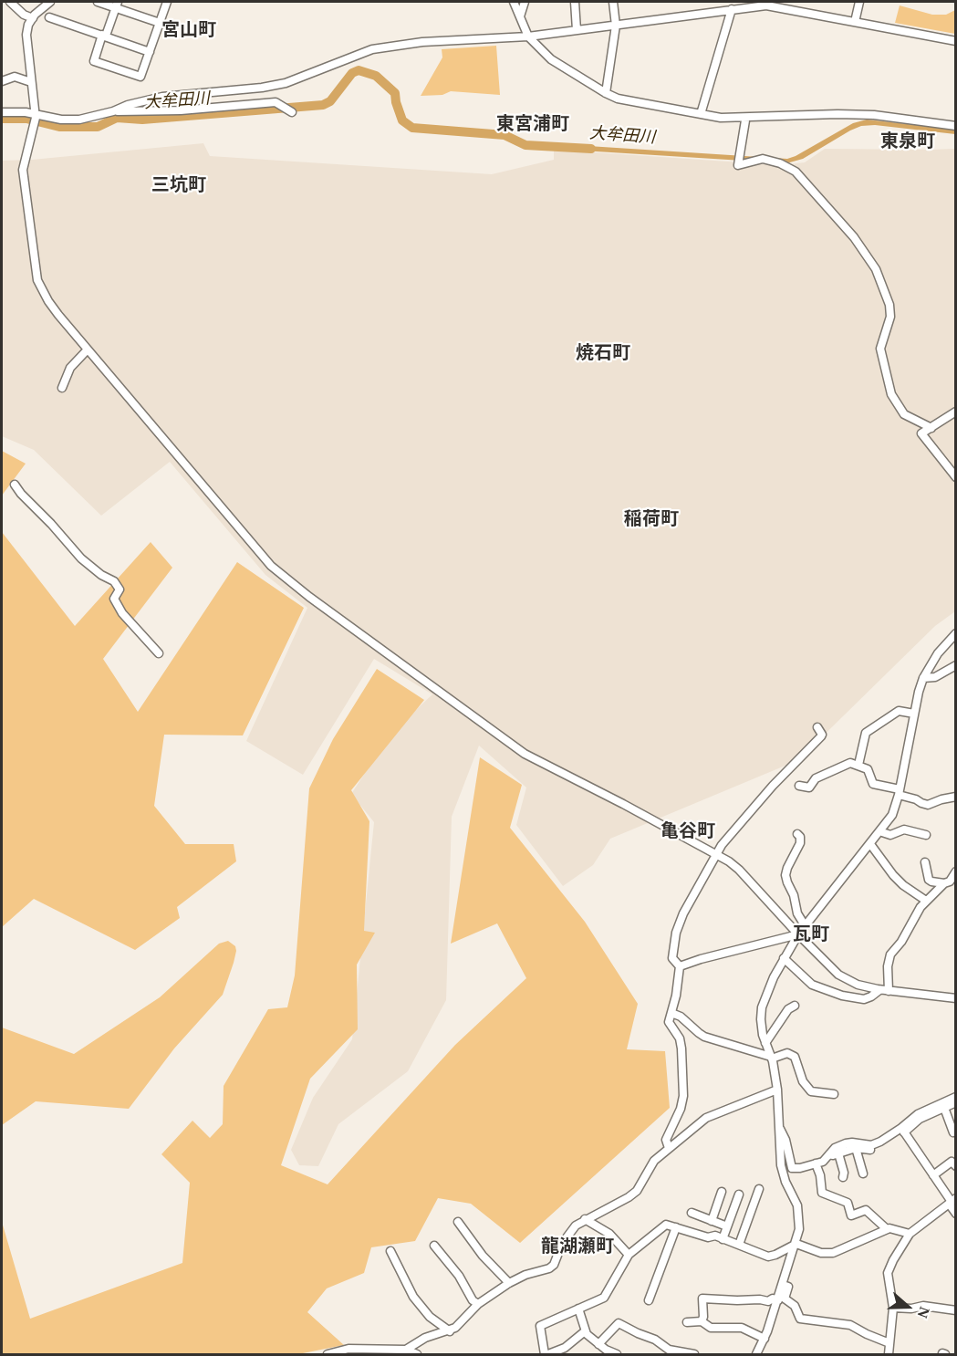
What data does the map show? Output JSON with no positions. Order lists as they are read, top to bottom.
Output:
{
  "districts": [
    "宮山町",
    "東宮浦町",
    "東泉町",
    "三坑町",
    "焼石町",
    "稲荷町",
    "亀谷町",
    "瓦町",
    "龍湖瀬町"
  ],
  "water": ["大牟田川"],
  "north": "right"
}
